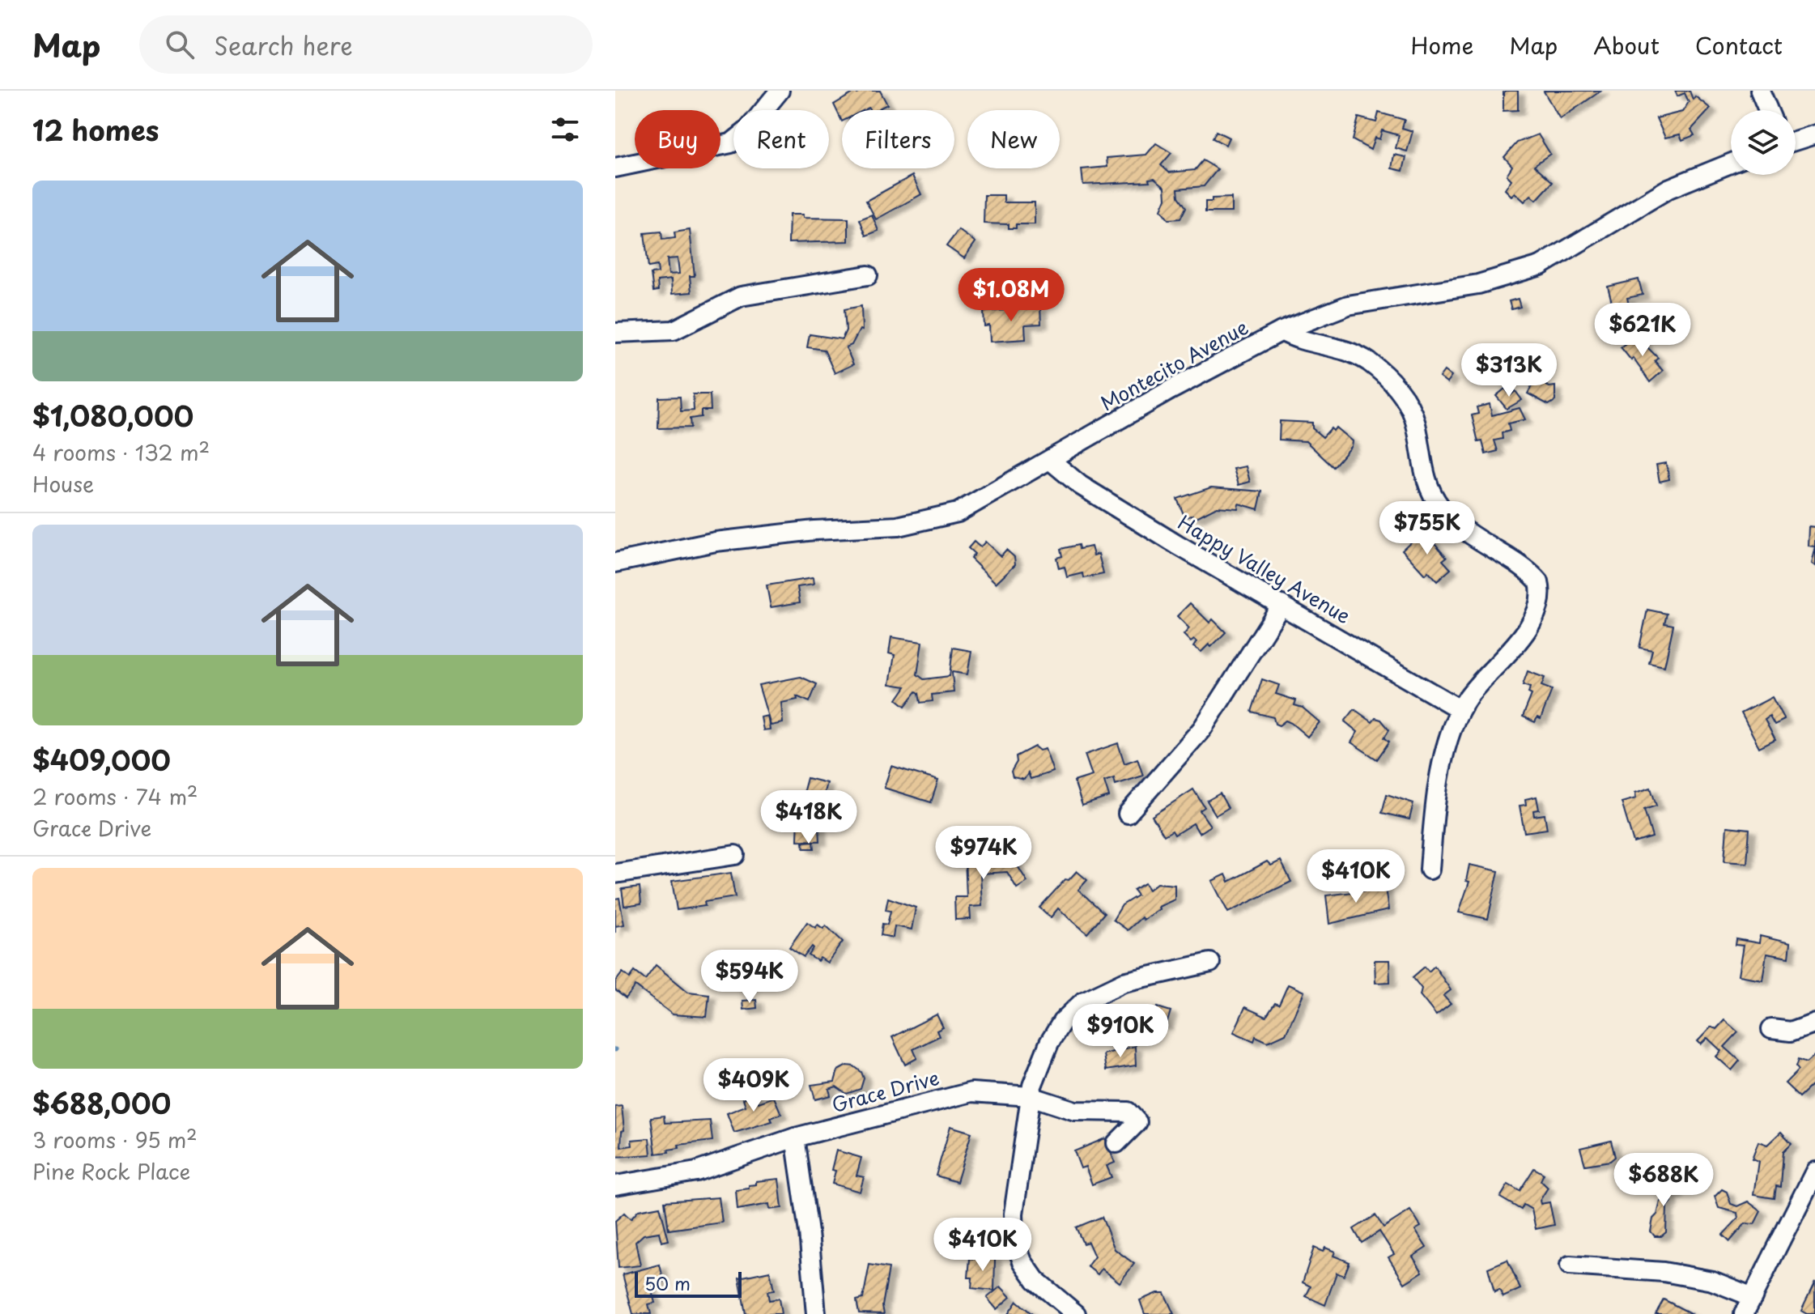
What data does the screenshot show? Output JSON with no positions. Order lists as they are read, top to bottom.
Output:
{
  "streets": {
    "street": ["Montecito Avenue", "Happy Valley Avenue", "Grace Drive"]
  },
  "crossings": [
    ["Montecito Avenue", "Happy Valley Avenue"]
  ],
  "scale_bar": "50 m",
  "page": {
    "header": "Map",
    "search": "Search here",
    "nav": [
      "Home",
      "Map",
      "About",
      "Contact"
    ],
    "heading": "12 homes",
    "chip": [
      "Buy",
      "Rent",
      "Filters",
      "New"
    ],
    "list": [
      {
        "name": "$1,080,000",
        "note": "4 rooms · 132 m² · House"
      },
      {
        "name": "$409,000",
        "note": "2 rooms · 74 m² · Grace Drive"
      },
      {
        "name": "$688,000",
        "note": "3 rooms · 95 m² · Pine Rock Place"
      }
    ],
    "price": [
      "$1.08M",
      "$621K",
      "$313K",
      "$755K",
      "$418K",
      "$974K",
      "$410K",
      "$594K",
      "$910K",
      "$409K",
      "$688K",
      "$410K"
    ],
    "scale": "50 m"
  }
}
